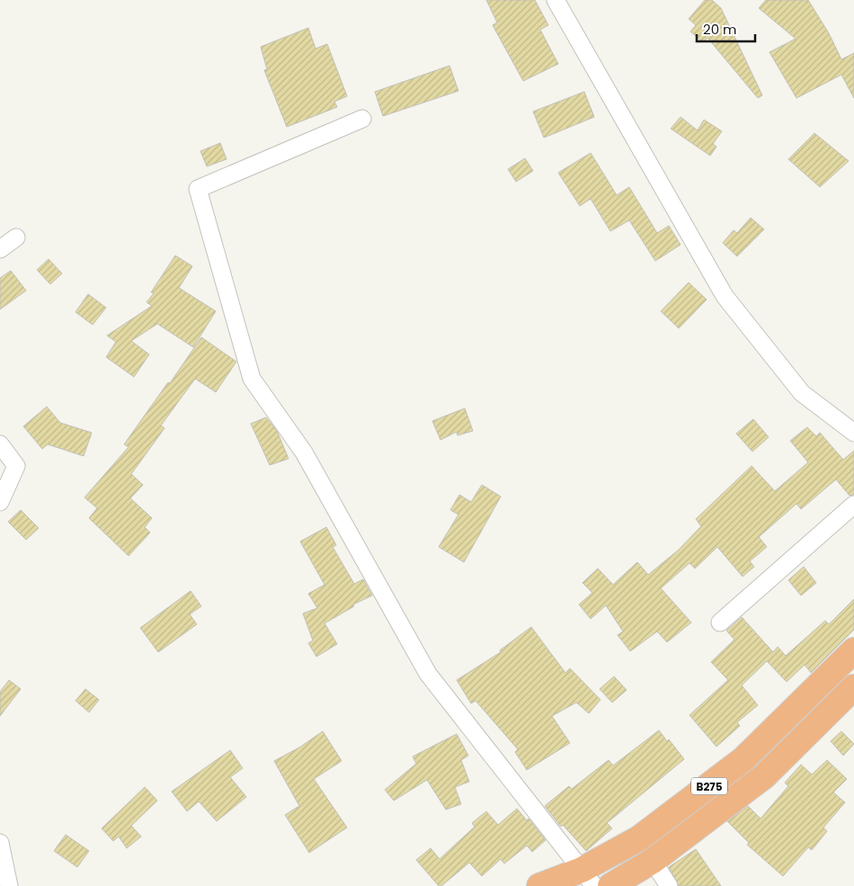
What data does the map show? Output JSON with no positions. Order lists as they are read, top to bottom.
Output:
{
  "streets": {
    "main road": ["B275"]
  },
  "scale_bar": "20 m"
}
